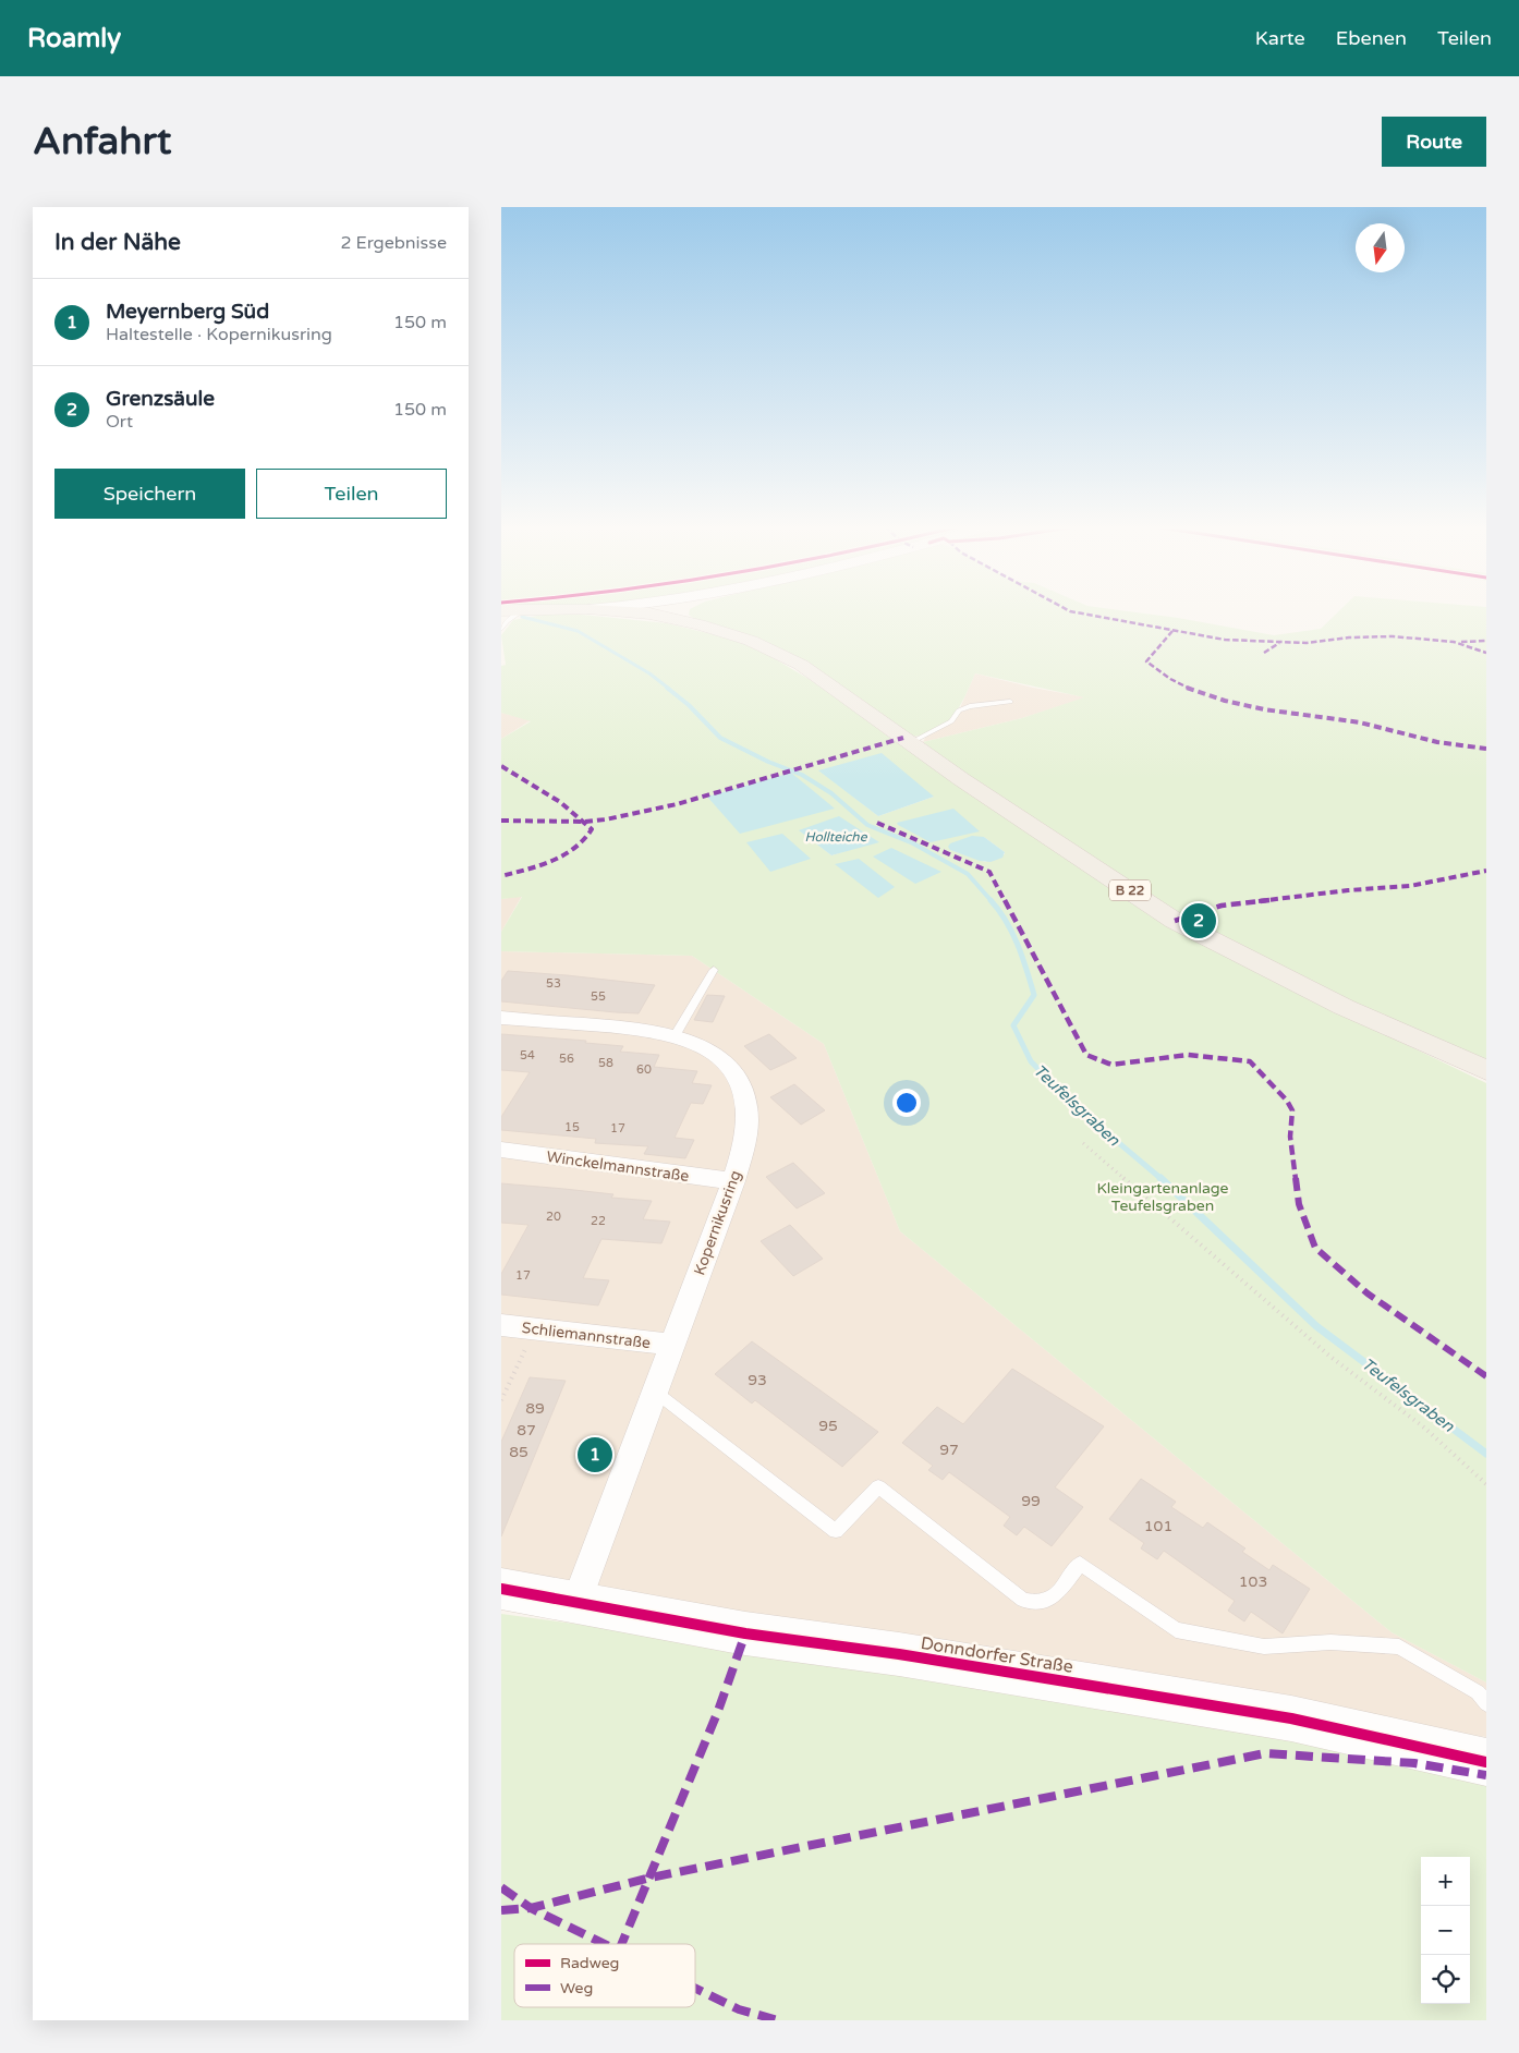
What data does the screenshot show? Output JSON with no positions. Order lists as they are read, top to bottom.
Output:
{
  "streets": {
    "main road": ["B 22", "Donndorfer Straße"],
    "street": ["Winckelmannstraße", "Kopernikusring", "Schliemannstraße"]
  },
  "crossings": [
    ["Winckelmannstraße", "Kopernikusring"],
    ["Kopernikusring", "Schliemannstraße"],
    ["Kopernikusring", "Donndorfer Straße"]
  ],
  "water": ["Hollteiche", "Teufelsgraben"],
  "parks": ["Kleingartenanlage Teufelsgraben"],
  "house_numbers": [
    "53",
    "55",
    "54",
    "56",
    "58",
    "60",
    "15",
    "17",
    "20",
    "22",
    "17",
    "93",
    "89",
    "95",
    "87",
    "97",
    "85",
    "99",
    "101",
    "103"
  ],
  "legend": ["Radweg", "Weg"],
  "north": "bottom",
  "page": {
    "header": "Roamly",
    "nav": ["Karte", "Ebenen", "Teilen"],
    "buttons": [
      "Route",
      ["Speichern", "Teilen"]
    ],
    "title": "Anfahrt",
    "heading": ["In der Nähe", "2 Ergebnisse"],
    "list": [
      {
        "mark": "1",
        "name": "Meyernberg Süd",
        "note": "Haltestelle · Kopernikusring",
        "value": "150 m"
      },
      {
        "mark": "2",
        "name": "Grenzsäule",
        "note": "Ort",
        "value": "150 m"
      }
    ],
    "pins": ["2", "1"],
    "map_buttons": ["+", "−"]
  }
}
